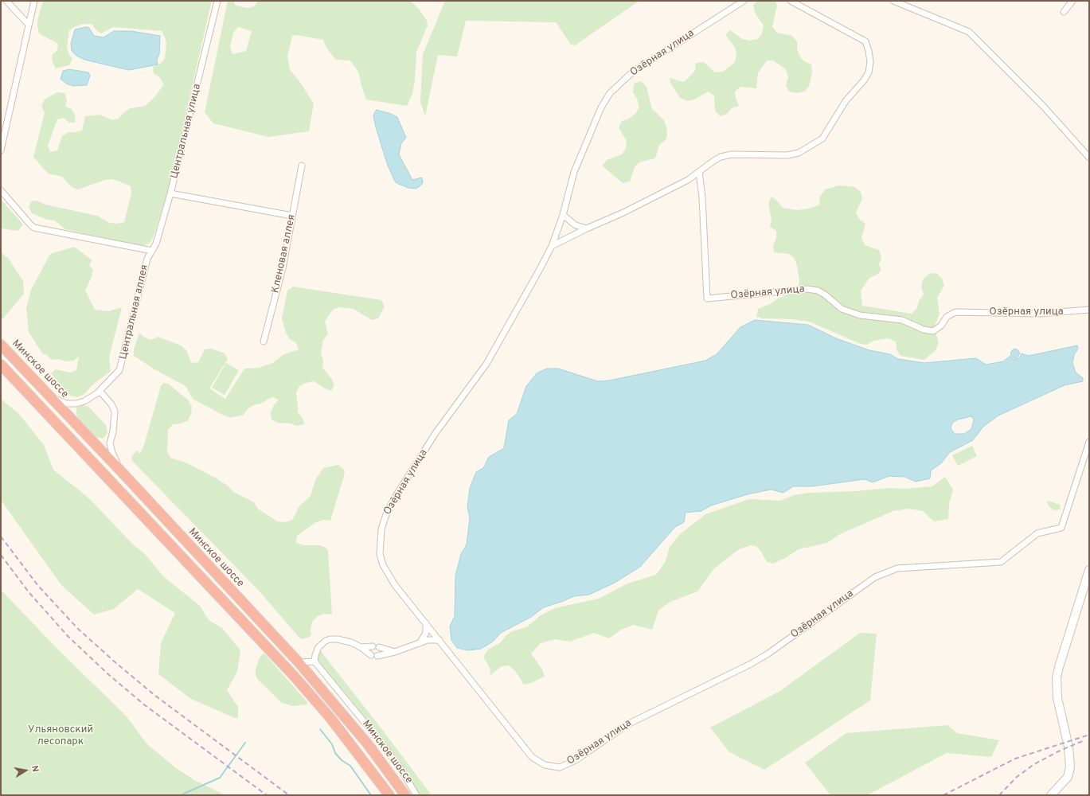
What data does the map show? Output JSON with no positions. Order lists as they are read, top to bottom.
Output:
{
  "streets": {
    "highway": ["Минское шоссе"],
    "street": [
      "Озёрная улица",
      "Центральная улица",
      "Кленовая аллея",
      "Центральная аллея"
    ]
  },
  "crossings": [
    ["Центральная улица", "Центральная аллея"]
  ],
  "parks": ["Ульяновский лесопарк"],
  "north": "right"
}
